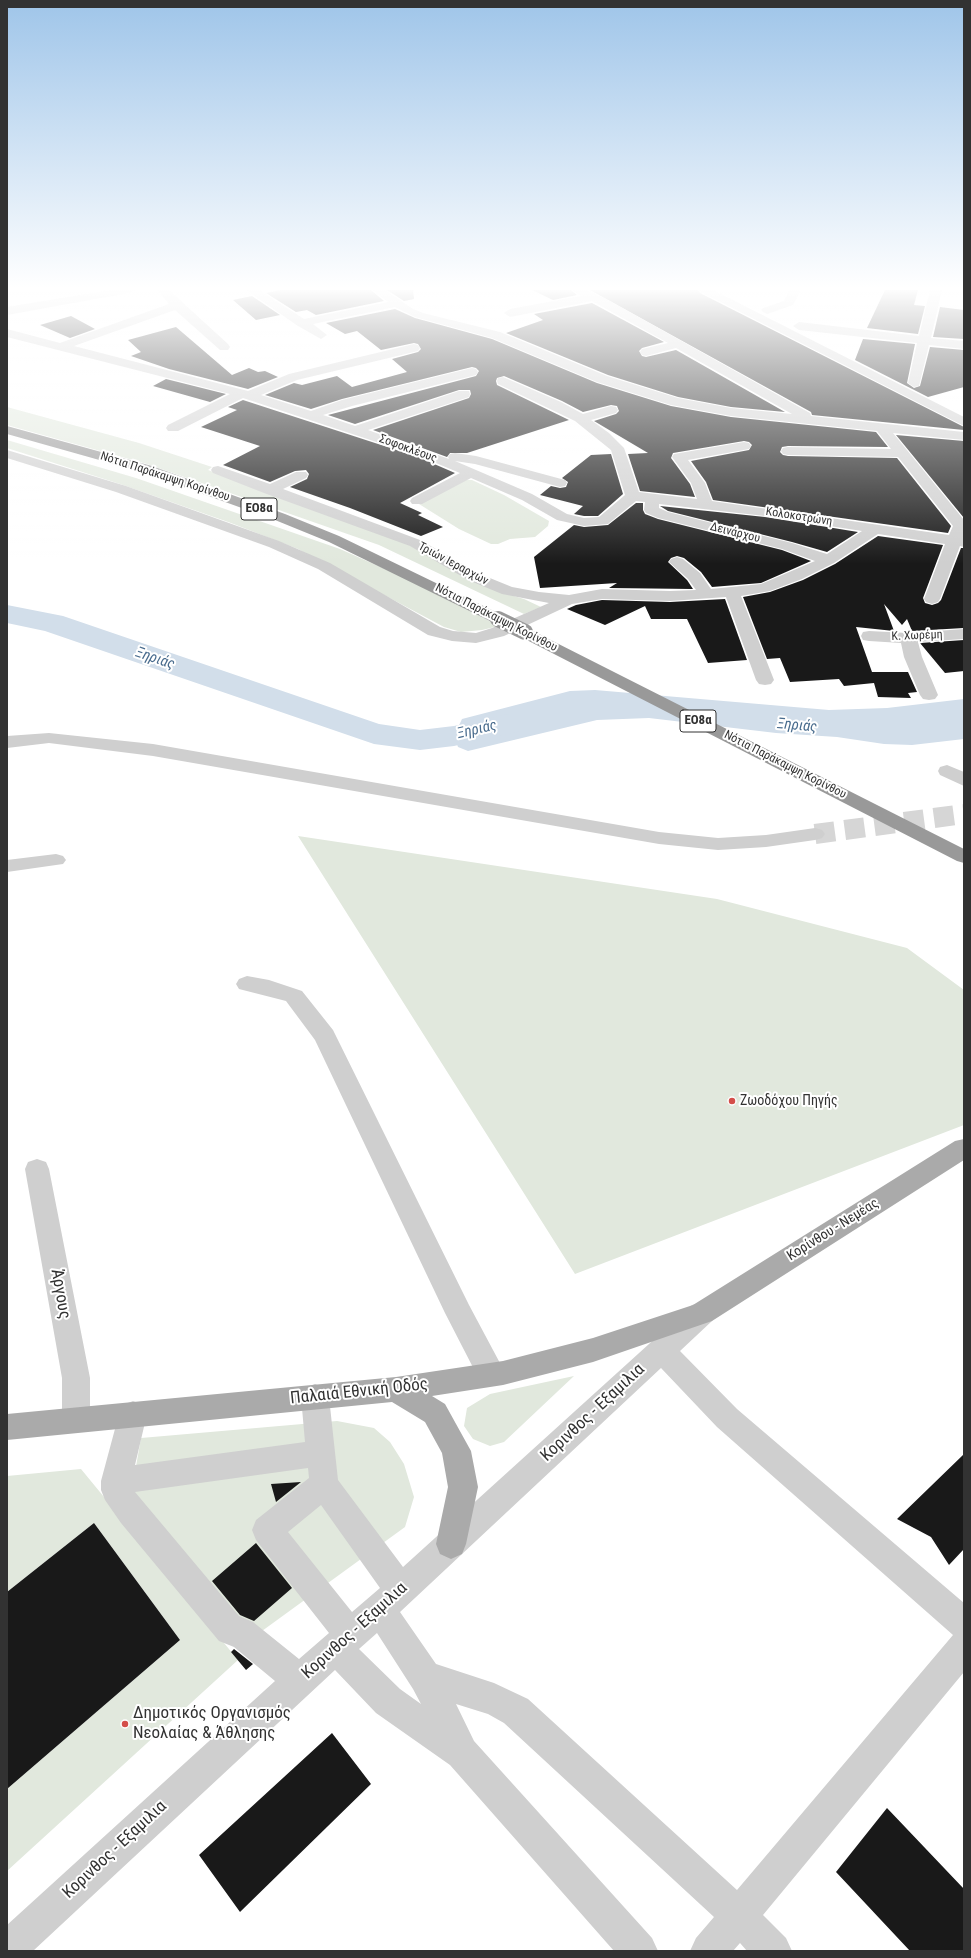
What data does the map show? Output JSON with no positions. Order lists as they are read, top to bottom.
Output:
{
  "streets": {
    "highway": ["Νότια Παράκαμψη Κορίνθου", "ΕΟ8α"],
    "main road": ["Κορίνθου - Νεμέας", "Παλαιά Εθνική Οδός"],
    "street": [
      "Σοφοκλέους",
      "Κολοκοτρώνη",
      "Δεινάρχου",
      "Τριών Ιεραρχών",
      "Κ. Χωρέμη",
      "Άργους",
      "Κορινθος - Εξαμιλια"
    ]
  },
  "crossings": [
    ["Σοφοκλέους", "Κολοκοτρώνη"],
    ["Κολοκοτρώνη", "Δεινάρχου"],
    ["Κολοκοτρώνη", "Τριών Ιεραρχών"],
    ["Δεινάρχου", "Τριών Ιεραρχών"],
    ["Κορίνθου - Νεμέας", "Παλαιά Εθνική Οδός"],
    ["Κορίνθου - Νεμέας", "Κορινθος - Εξαμιλια"],
    ["Άργους", "Παλαιά Εθνική Οδός"],
    ["Παλαιά Εθνική Οδός", "Κορινθος - Εξαμιλια"]
  ],
  "water": ["Ξηριάς"],
  "places": ["Ζωοδόχου Πηγής", "Δημοτικός Οργανισμός Νεολαίας & Άθλησης"]
}
